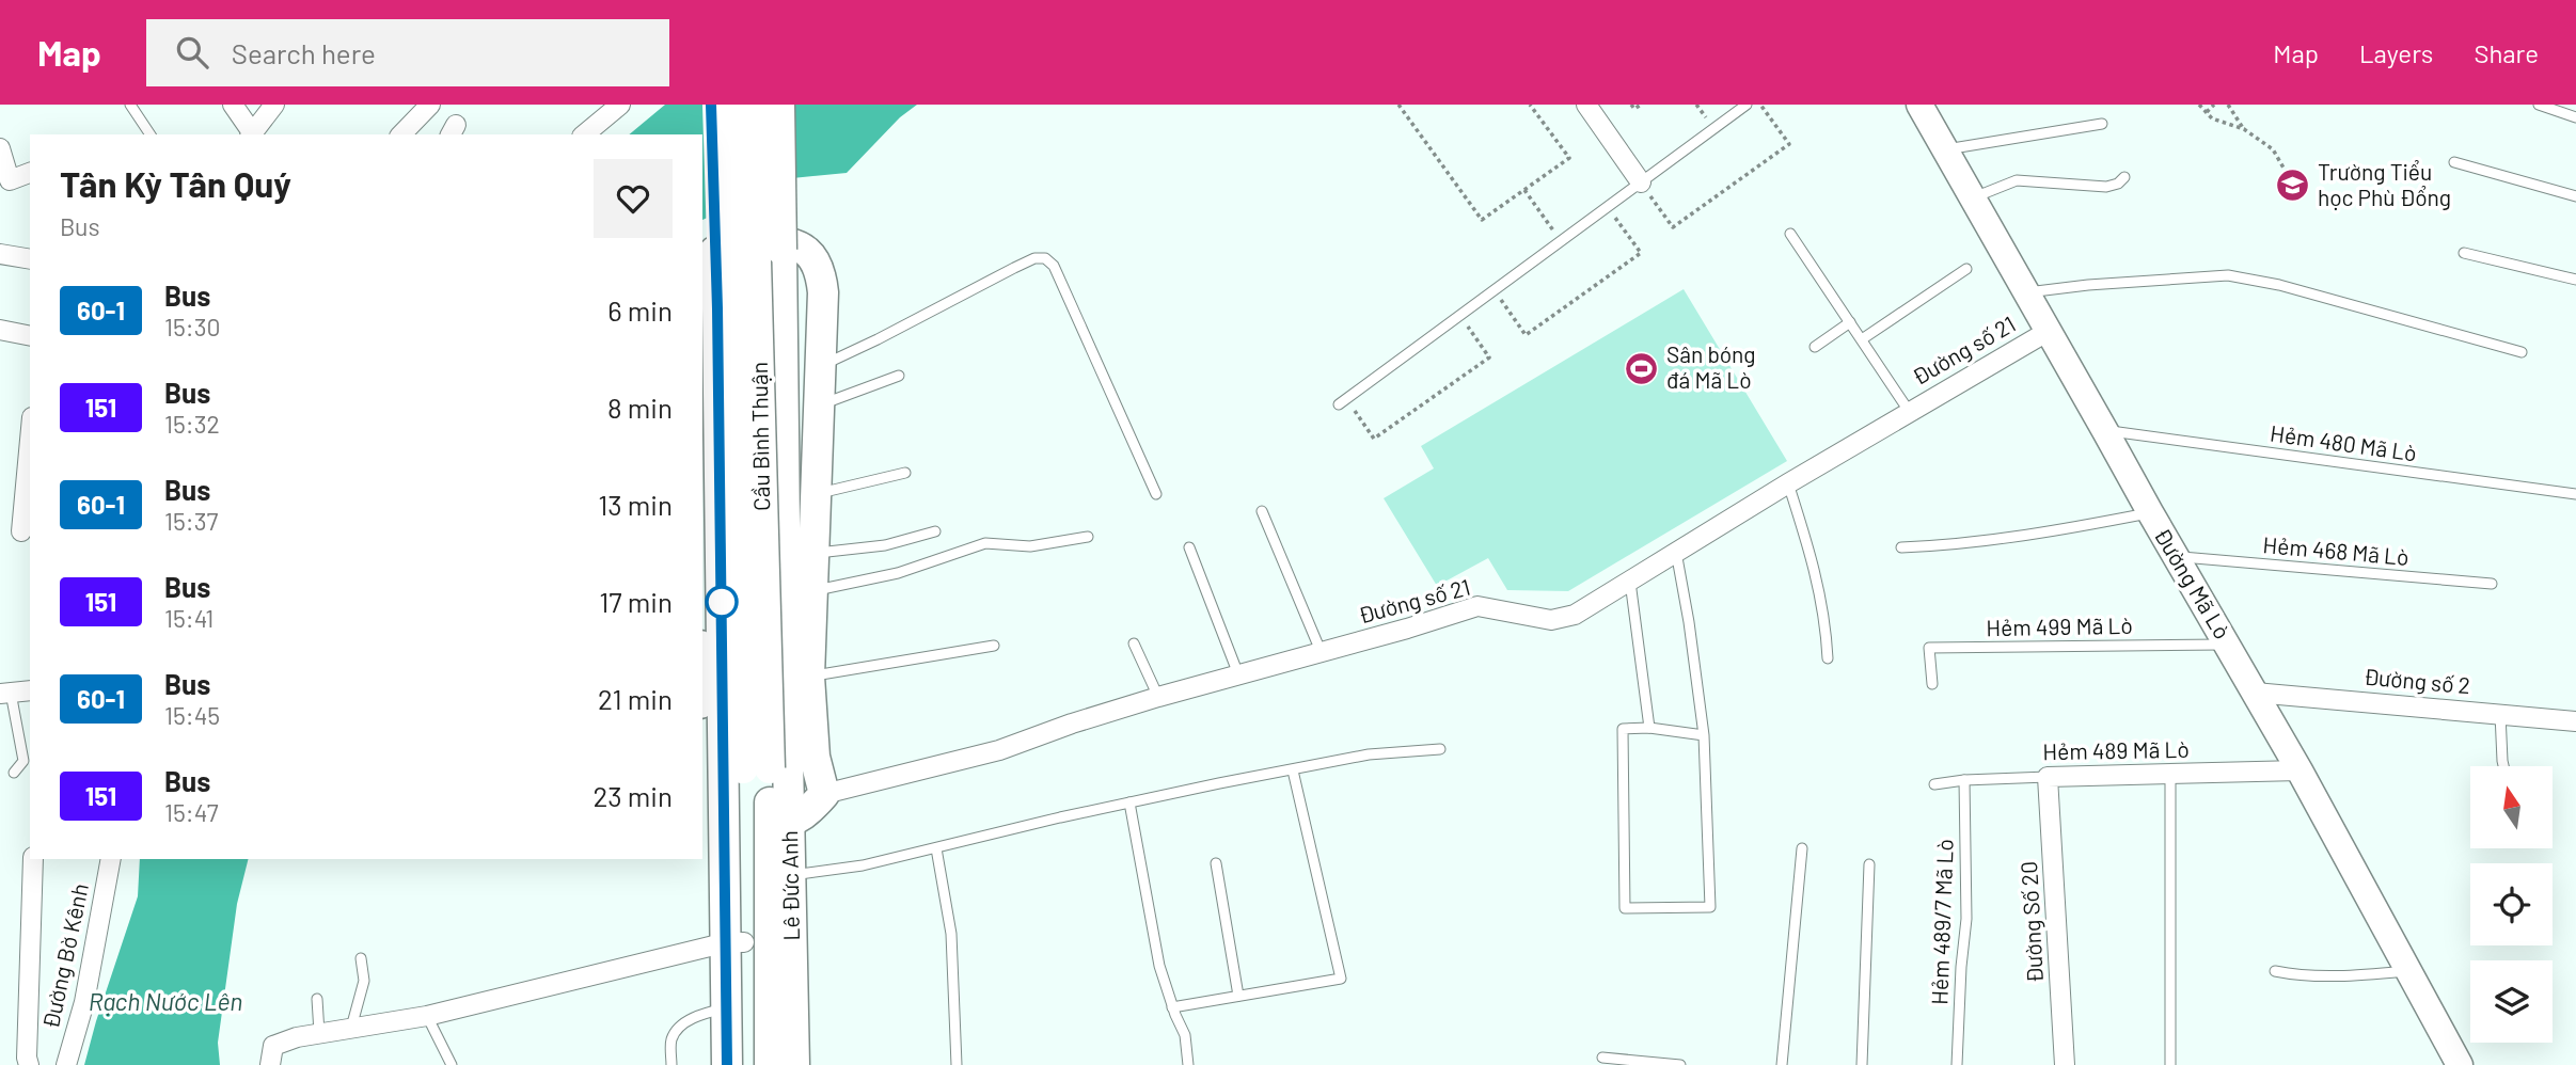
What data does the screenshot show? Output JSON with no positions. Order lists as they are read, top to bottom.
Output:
{
  "streets": {
    "highway": ["Cầu Bình Thuận", "Lê Đức Anh"],
    "main road": ["Đường Mã Lò"],
    "street": [
      "Đường số 21",
      "Đường số 2",
      "Hẻm 489 Mã Lò",
      "Đường Số 20",
      "Đường Bờ Kênh"
    ],
    "lane": [
      "Hẻm 480 Mã Lò",
      "Hẻm 468 Mã Lò",
      "Hẻm 499 Mã Lò",
      "Hẻm 489/7 Mã Lò"
    ]
  },
  "crossings": [
    ["Đường số 21", "Đường Mã Lò"],
    ["Cầu Bình Thuận", "Lê Đức Anh"],
    ["Hẻm 480 Mã Lò", "Đường Mã Lò"],
    ["Hẻm 468 Mã Lò", "Đường Mã Lò"],
    ["Đường Mã Lò", "Hẻm 499 Mã Lò"],
    ["Đường Mã Lò", "Đường số 2"],
    ["Đường Mã Lò", "Hẻm 489 Mã Lò"],
    ["Hẻm 489 Mã Lò", "Hẻm 489/7 Mã Lò"],
    ["Hẻm 489 Mã Lò", "Đường Số 20"]
  ],
  "water": ["Rạch Nước Lên"],
  "places": {
    "school or university": ["Trường Tiểu học Phù Đổng"],
    "sports": ["Sân bóng đá Mã Lò"]
  },
  "lines": ["bus line 60-1"],
  "north": "top",
  "page": {
    "header": "Map",
    "search": "Search here",
    "nav": ["Map", "Layers", "Share"],
    "heading": ["Tân Kỳ Tân Quý", "Bus"],
    "list": [
      {
        "mark": "60-1",
        "name": "Bus",
        "note": "15:30",
        "value": "6 min"
      },
      {
        "mark": "151",
        "name": "Bus",
        "note": "15:32",
        "value": "8 min"
      },
      {
        "mark": "60-1",
        "name": "Bus",
        "note": "15:37",
        "value": "13 min"
      },
      {
        "mark": "151",
        "name": "Bus",
        "note": "15:41",
        "value": "17 min"
      },
      {
        "mark": "60-1",
        "name": "Bus",
        "note": "15:45",
        "value": "21 min"
      },
      {
        "mark": "151",
        "name": "Bus",
        "note": "15:47",
        "value": "23 min"
      }
    ]
  }
}
